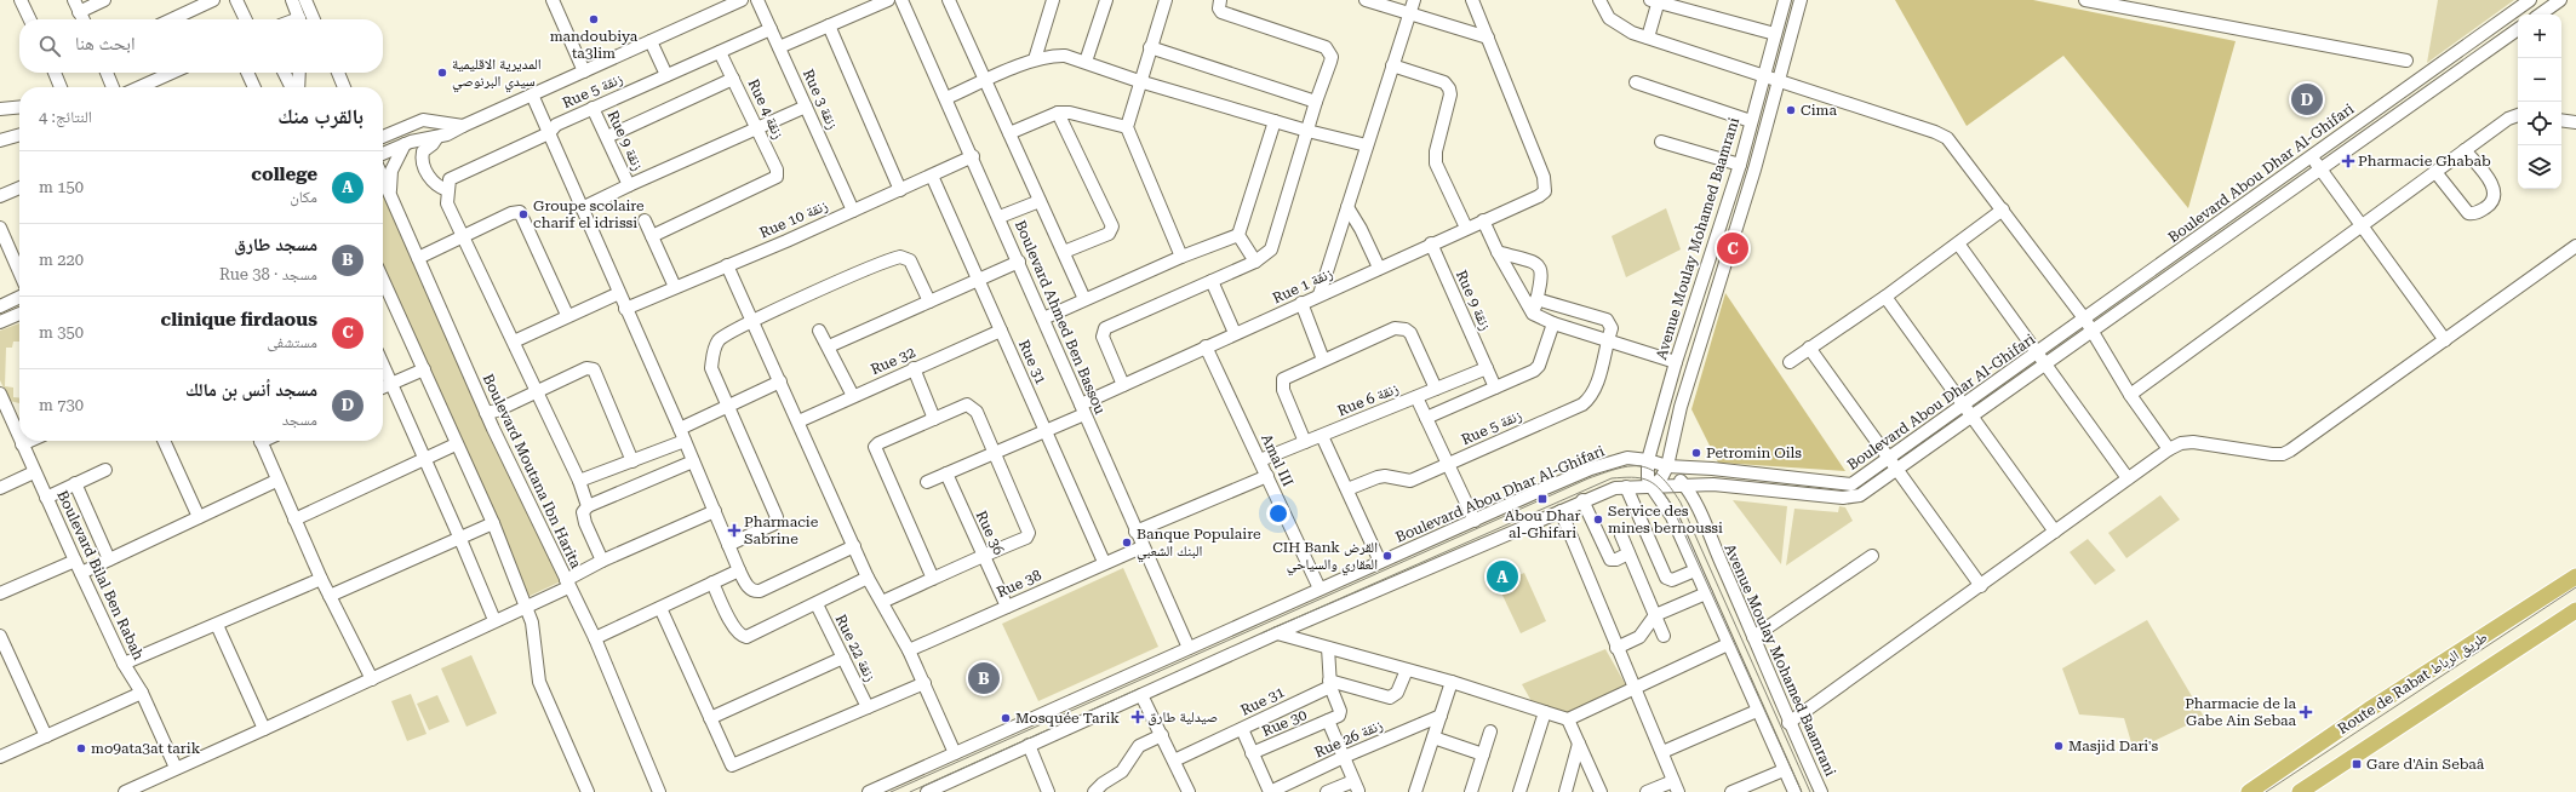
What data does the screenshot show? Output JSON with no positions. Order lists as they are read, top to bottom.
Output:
{
  "streets": {
    "main road": ["Route de Rabat طريق الرباط"],
    "street": [
      "Rue 5 زنقة",
      "Rue 3 زنقة",
      "Rue 4 زنقة",
      "Rue 9 زنقة",
      "Boulevard Abou Dhar Al-Ghifari",
      "Rue 10 زنقة",
      "Avenue Moulay Mohamed Baamrani",
      "Rue 1 زنقة",
      "Boulevard Ahmed Ben Bassou",
      "Rue 32",
      "Rue 31",
      "Rue 6 زنقة",
      "Amal III",
      "Boulevard Moutana Ibn Harita",
      "Rue 36",
      "Boulevard Bilal Ben Rabah",
      "Rue 38",
      "Rue 22 زنقة",
      "Rue 30",
      "Rue 26 زنقة"
    ]
  },
  "crossings": [
    ["Rue 5 زنقة", "Rue 3 زنقة"],
    ["Rue 5 زنقة", "Rue 4 زنقة"],
    ["Rue 5 زنقة", "Rue 9 زنقة"],
    ["Rue 3 زنقة", "Rue 10 زنقة"],
    ["Rue 9 زنقة", "Rue 1 زنقة"],
    ["Rue 9 زنقة", "Rue 6 زنقة"],
    ["Boulevard Abou Dhar Al-Ghifari", "Avenue Moulay Mohamed Baamrani"],
    ["Boulevard Abou Dhar Al-Ghifari", "Boulevard Ahmed Ben Bassou"],
    ["Boulevard Abou Dhar Al-Ghifari", "Amal III"],
    ["Rue 10 زنقة", "Boulevard Ahmed Ben Bassou"],
    ["Rue 10 زنقة", "Rue 31"],
    ["Rue 1 زنقة", "Boulevard Ahmed Ben Bassou"],
    ["Rue 1 زنقة", "Rue 31"],
    ["Rue 1 زنقة", "Amal III"],
    ["Rue 1 زنقة", "Rue 36"],
    ["Boulevard Ahmed Ben Bassou", "Rue 38"],
    ["Rue 32", "Rue 31"],
    ["Rue 31", "Rue 38"],
    ["Rue 6 زنقة", "Amal III"],
    ["Rue 36", "Rue 38"]
  ],
  "places": {
    "other": [
      "mandoubiya ta3lim",
      "المديرية الاقليمية سيدي البرنوصي",
      "Cima",
      "Groupe scolaire charif el idrissi",
      "Petromin Oils",
      "Service des mines bernoussi",
      "Banque Populaire البنك الشعبي",
      "CIH Bank القرض العقاري والسياحي",
      "Mosquée Tarik",
      "Masjid Dari's",
      "mo9ata3at tarik"
    ],
    "health": [
      "Pharmacie Ghabab",
      "Pharmacie Sabrine",
      "Pharmacie de la Gabe Ain Sebaa",
      "صيدلية طارق"
    ],
    "transit": ["Abou Dhar al-Ghifari", "Gare d'Ain Sebaâ"]
  },
  "page": {
    "map_buttons": ["+", "−"],
    "search": "ابحث هنا",
    "pins": [
      "D",
      "C",
      "A",
      "B"
    ],
    "heading": ["بالقرب منك", "النتائج: 4"],
    "list": [
      {
        "mark": "A",
        "name": "college",
        "note": "مكان",
        "value": "150 m"
      },
      {
        "mark": "B",
        "name": "مسجد طارق",
        "note": "مسجد · Rue 38",
        "value": "220 m"
      },
      {
        "mark": "C",
        "name": "clinique firdaous",
        "note": "مستشفى",
        "value": "350 m"
      },
      {
        "mark": "D",
        "name": "مسجد أنس بن مالك",
        "note": "مسجد",
        "value": "730 m"
      }
    ]
  }
}
